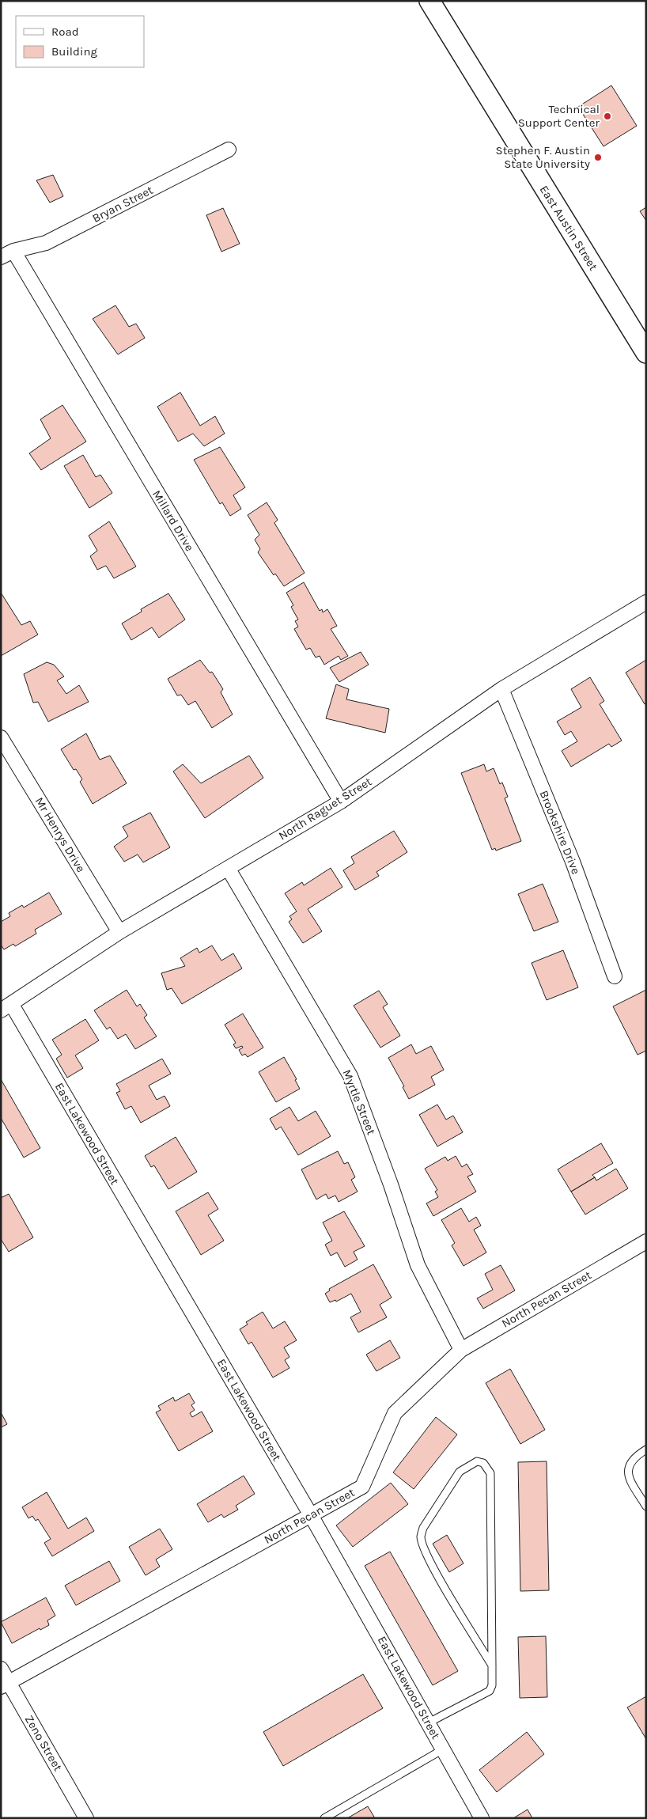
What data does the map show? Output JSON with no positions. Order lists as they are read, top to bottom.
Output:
{
  "streets": {
    "main road": ["East Austin Street"],
    "street": [
      "Bryan Street",
      "Millard Drive",
      "North Raguet Street",
      "Brookshire Drive",
      "Mr Henrys Drive",
      "Myrtle Street",
      "East Lakewood Street",
      "North Pecan Street",
      "Zeno Street"
    ]
  },
  "crossings": [
    ["Bryan Street", "Millard Drive"],
    ["Millard Drive", "North Raguet Street"],
    ["North Raguet Street", "Brookshire Drive"],
    ["North Raguet Street", "Mr Henrys Drive"],
    ["North Raguet Street", "Myrtle Street"],
    ["North Raguet Street", "East Lakewood Street"],
    ["Myrtle Street", "North Pecan Street"],
    ["East Lakewood Street", "North Pecan Street"],
    ["North Pecan Street", "Zeno Street"]
  ],
  "places": ["Technical Support Center", "Stephen F. Austin State University"],
  "legend": ["Road", "Building"]
}
